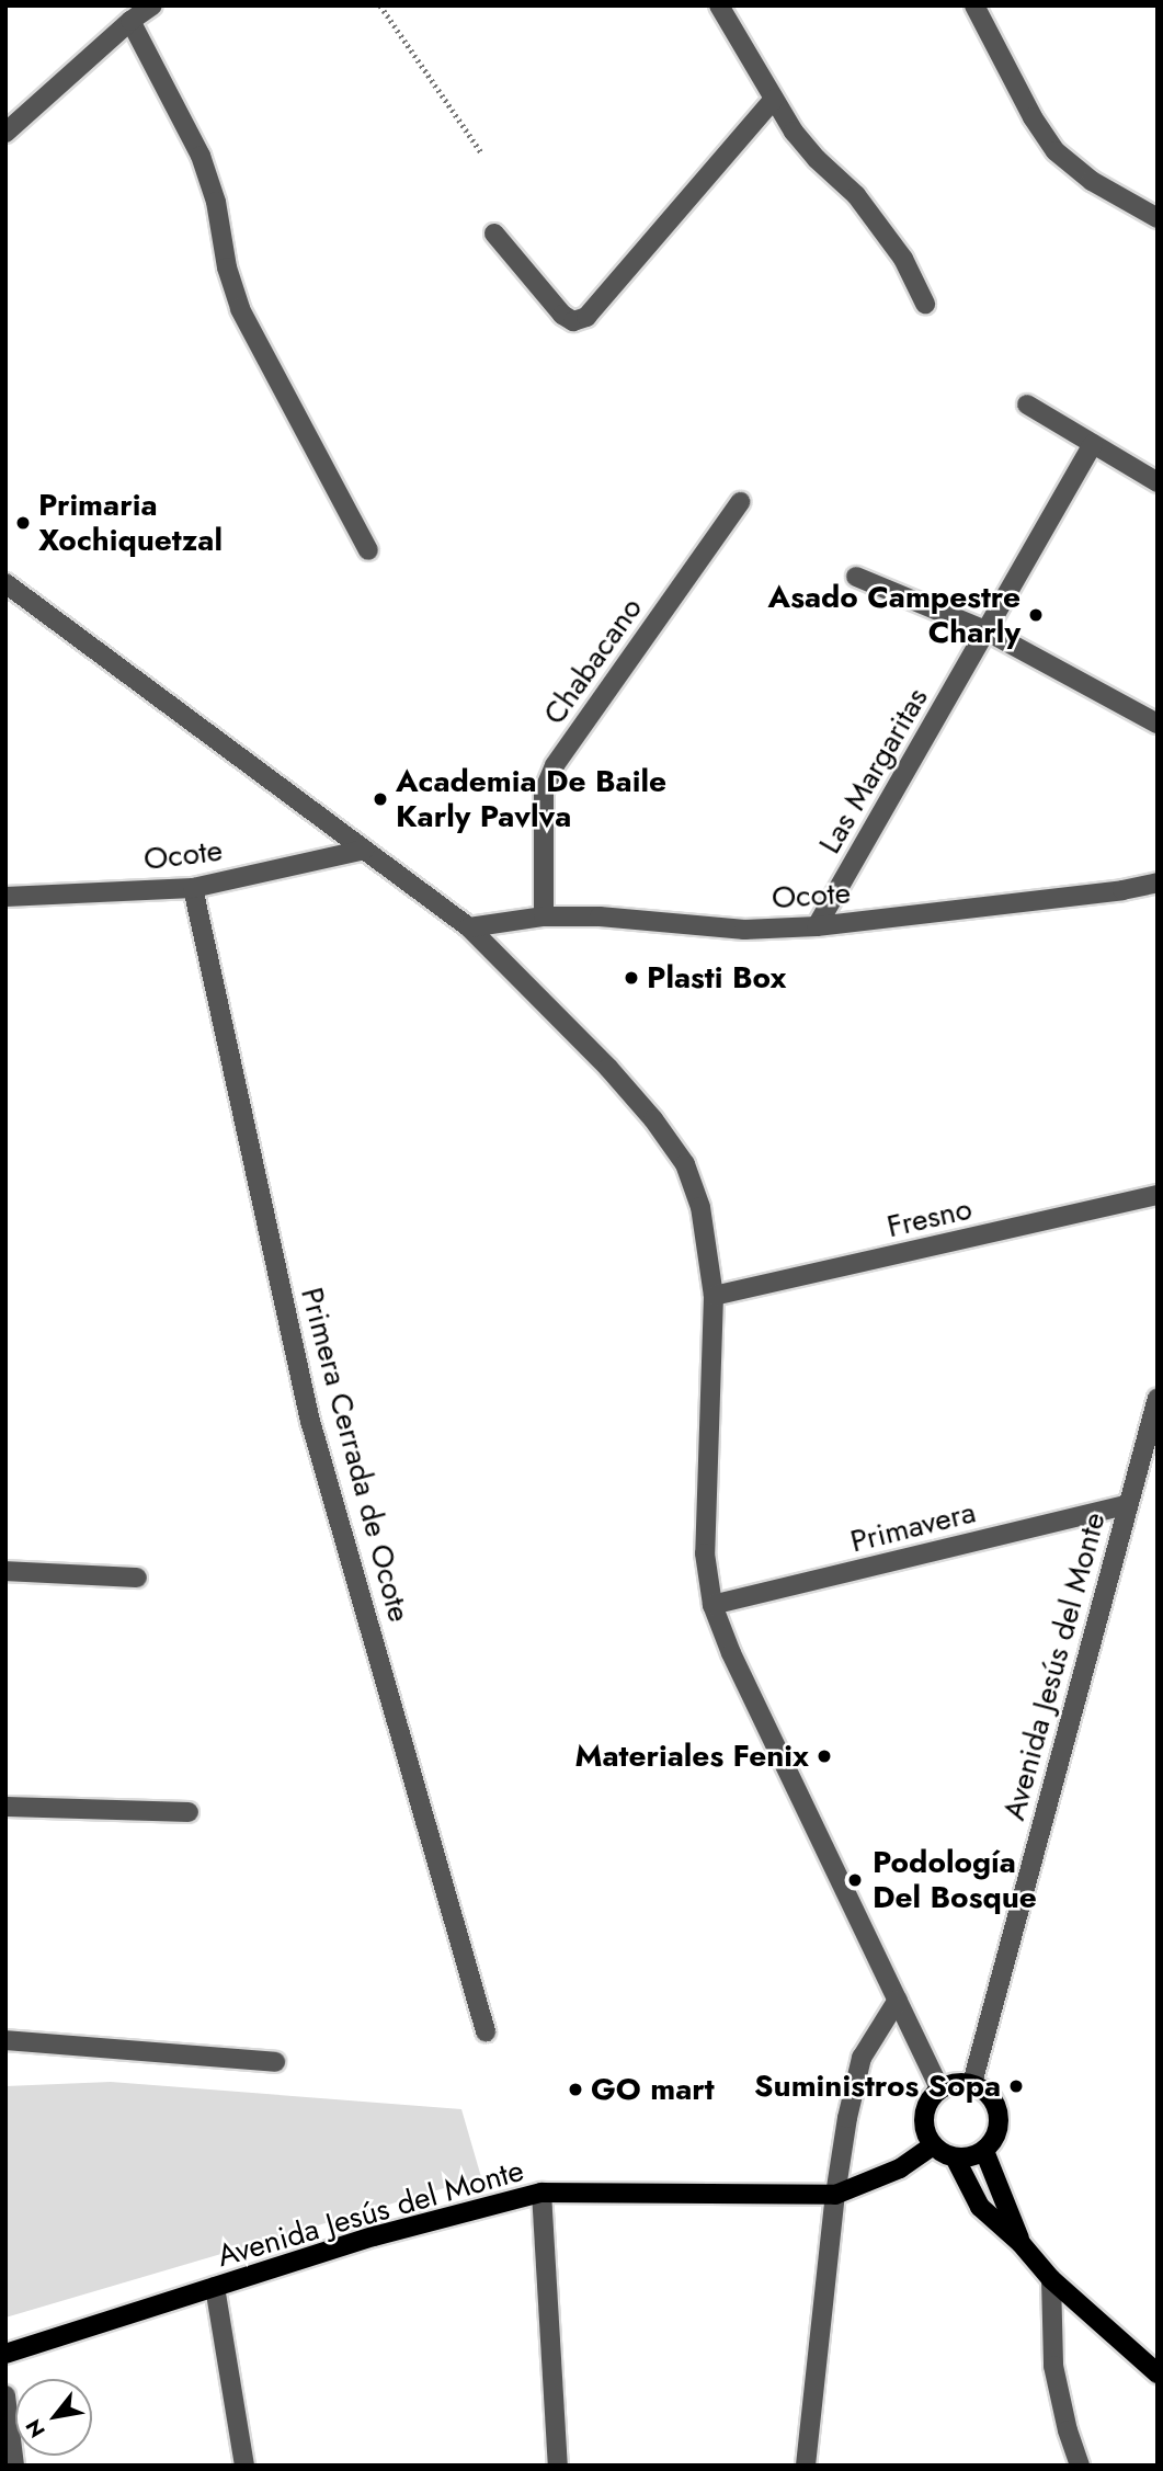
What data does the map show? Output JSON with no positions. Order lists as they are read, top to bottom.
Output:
{
  "streets": {
    "main road": ["Avenida Jesús del Monte"],
    "street": [
      "Chabacano",
      "Las Margaritas",
      "Ocote",
      "Fresno",
      "Primera Cerrada de Ocote",
      "Primavera"
    ]
  },
  "crossings": [
    ["Chabacano", "Ocote"],
    ["Las Margaritas", "Ocote"],
    ["Ocote", "Primera Cerrada de Ocote"],
    ["Primavera", "Avenida Jesús del Monte"]
  ],
  "places": [
    "Primaria Xochiquetzal",
    "Asado Campestre Charly",
    "Academia De Baile Karly Pavlva",
    "Plasti Box",
    "Materiales Fenix",
    "Podología Del Bosque",
    "Suministros Sopa",
    "GO mart"
  ],
  "north": "bottom left"
}
